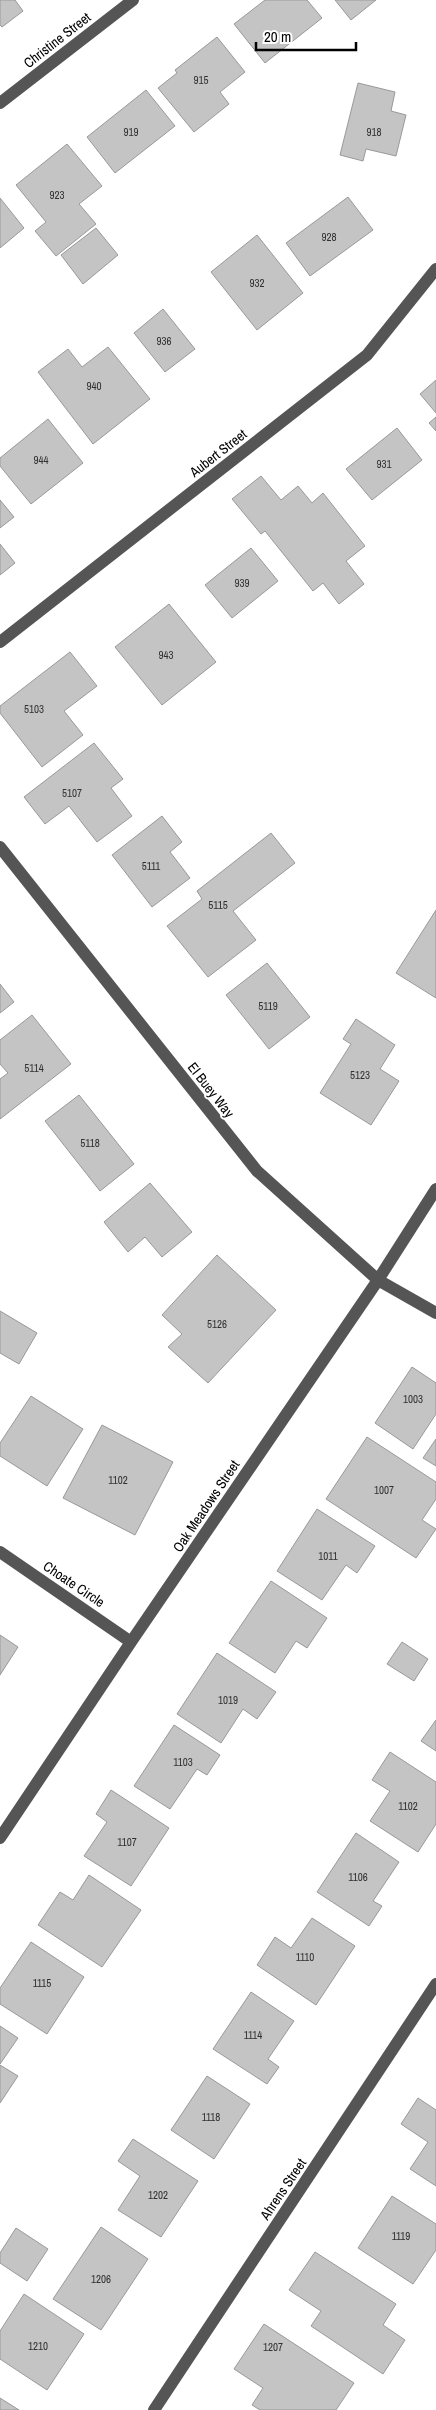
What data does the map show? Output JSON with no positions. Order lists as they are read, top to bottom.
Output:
{
  "streets": {
    "street": [
      "Christine Street",
      "Aubert Street",
      "El Buey Way",
      "Oak Meadows Street",
      "Choate Circle",
      "Ahrens Street"
    ]
  },
  "crossings": [
    ["El Buey Way", "Oak Meadows Street"],
    ["Oak Meadows Street", "Choate Circle"]
  ],
  "house_numbers": [
    "915",
    "919",
    "918",
    "923",
    "928",
    "932",
    "936",
    "940",
    "944",
    "931",
    "939",
    "943",
    "5103",
    "5107",
    "5111",
    "5115",
    "5119",
    "5114",
    "5123",
    "5118",
    "5126",
    "1003",
    "1102",
    "1007",
    "1011",
    "1019",
    "1103",
    "1102",
    "1107",
    "1106",
    "1110",
    "1115",
    "1114",
    "1118",
    "1202",
    "1119",
    "1206",
    "1210",
    "1207"
  ],
  "scale_bar": "20 m"
}
